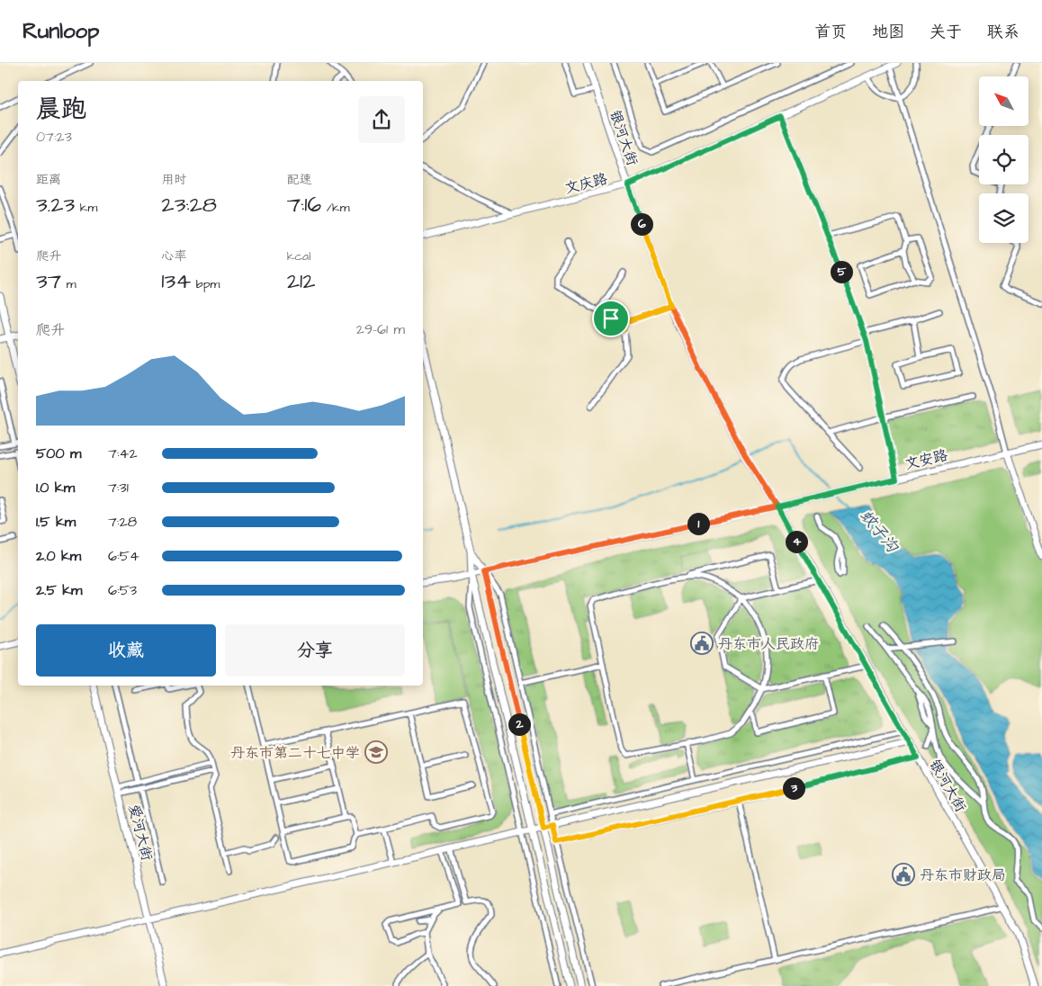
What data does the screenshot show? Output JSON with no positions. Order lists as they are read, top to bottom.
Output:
{
  "streets": {
    "main road": [
      "银河大街",
      "文庆路",
      "文安路",
      "爱河大街"
    ]
  },
  "crossings": [
    ["银河大街", "文庆路"],
    ["银河大街", "文安路"]
  ],
  "water": ["蚊子沟"],
  "places": {
    "public building": ["丹东市人民政府", "丹东市财政局"],
    "school or university": ["丹东市第二十七中学"]
  },
  "north": "top left",
  "page": {
    "header": "Runloop",
    "nav": [
      "首页",
      "地图",
      "关于",
      "联系"
    ],
    "heading": ["晨跑", "07:23"],
    "stats": [
      ["距离", "3.23 km"],
      ["用时", "23:28"],
      ["配速", "7:16 /km"],
      ["爬升", "37 m"],
      ["心率", "134 bpm"],
      ["kcal", "212"]
    ],
    "pins": [
      "6",
      "5",
      "1",
      "4",
      "2",
      "3"
    ],
    "chart": ["爬升", "29–61 m"],
    "list": [
      {
        "name": "500 m",
        "note": "7:42"
      },
      {
        "name": "1.0 km",
        "note": "7:31"
      },
      {
        "name": "1.5 km",
        "note": "7:28"
      },
      {
        "name": "2.0 km",
        "note": "6:54"
      },
      {
        "name": "2.5 km",
        "note": "6:53"
      }
    ],
    "buttons": ["收藏", "分享"]
  }
}
